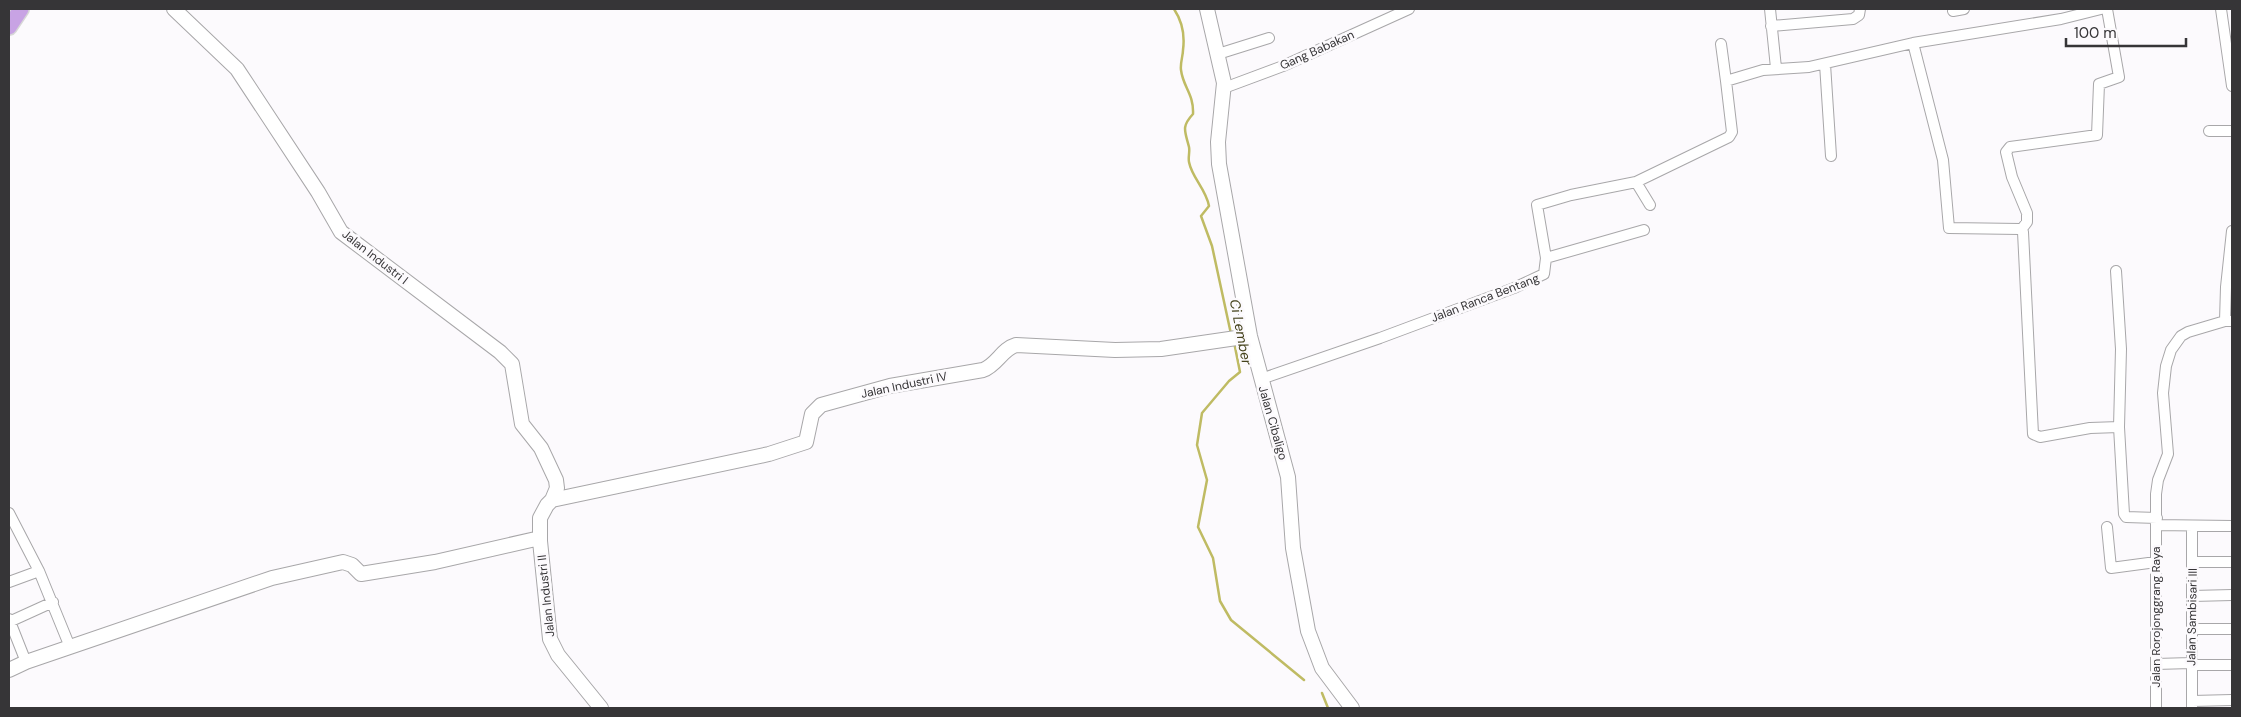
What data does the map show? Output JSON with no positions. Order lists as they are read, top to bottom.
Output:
{
  "streets": {
    "main road": [
      "Jalan Industri I",
      "Jalan Industri IV",
      "Jalan Cibaligo",
      "Jalan Industri II"
    ],
    "street": [
      "Gang Babakan",
      "Jalan Ranca Bentang",
      "Jalan Rorojonggrang Raya",
      "Jalan Sambisari III"
    ]
  },
  "crossings": [
    ["Gang Babakan", "Jalan Cibaligo"],
    ["Jalan Industri I", "Jalan Industri IV"],
    ["Jalan Industri I", "Jalan Industri II"],
    ["Jalan Ranca Bentang", "Jalan Cibaligo"],
    ["Jalan Industri IV", "Jalan Cibaligo"],
    ["Jalan Industri IV", "Jalan Industri II"]
  ],
  "water": ["Ci Lember"],
  "scale_bar": "100 m"
}
